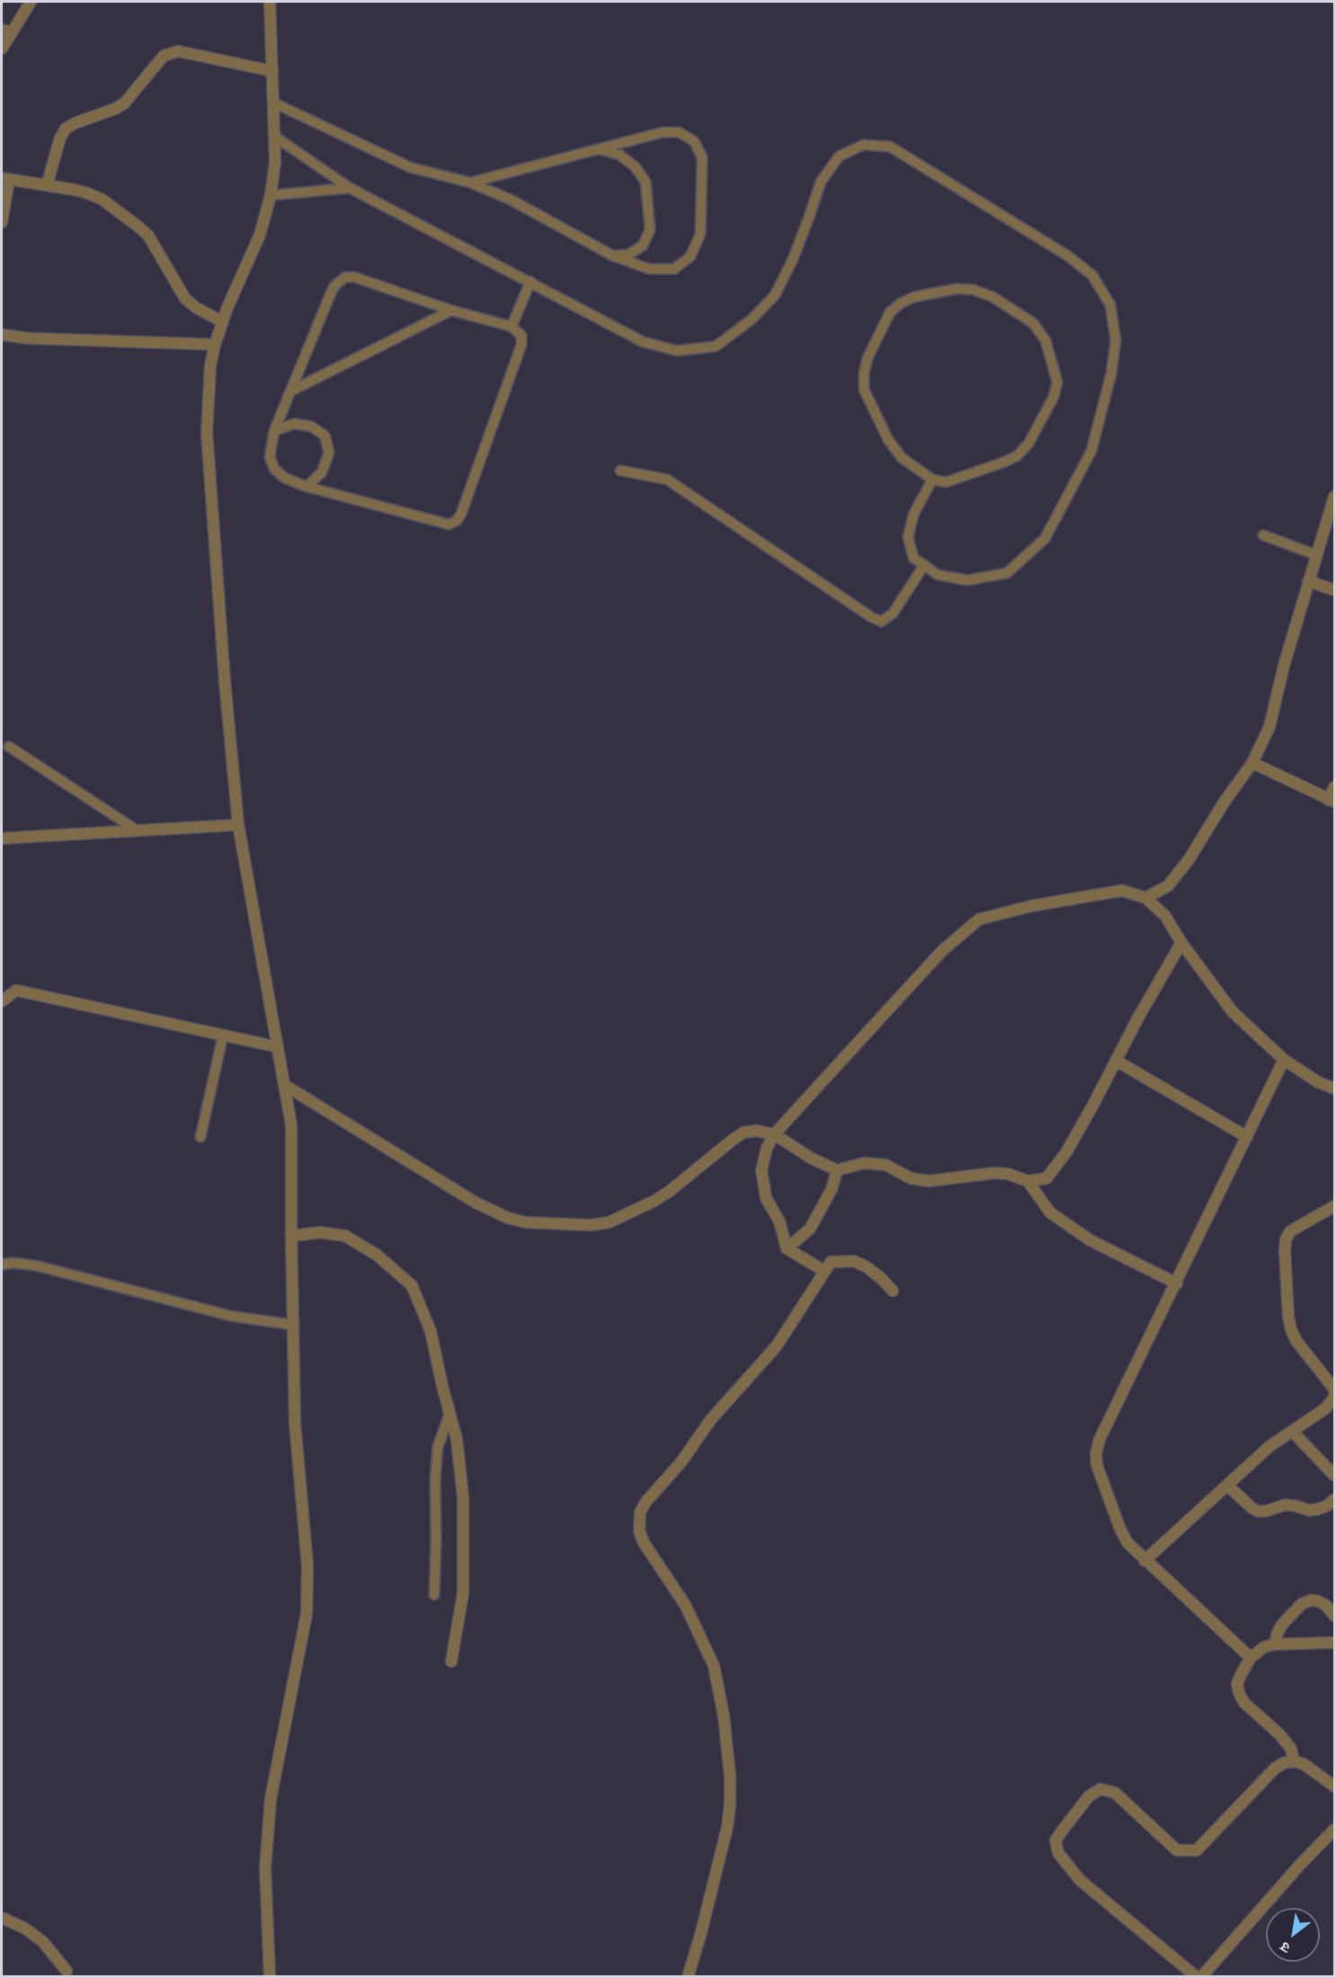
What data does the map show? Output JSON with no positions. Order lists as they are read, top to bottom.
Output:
{
  "north": "bottom left"
}
